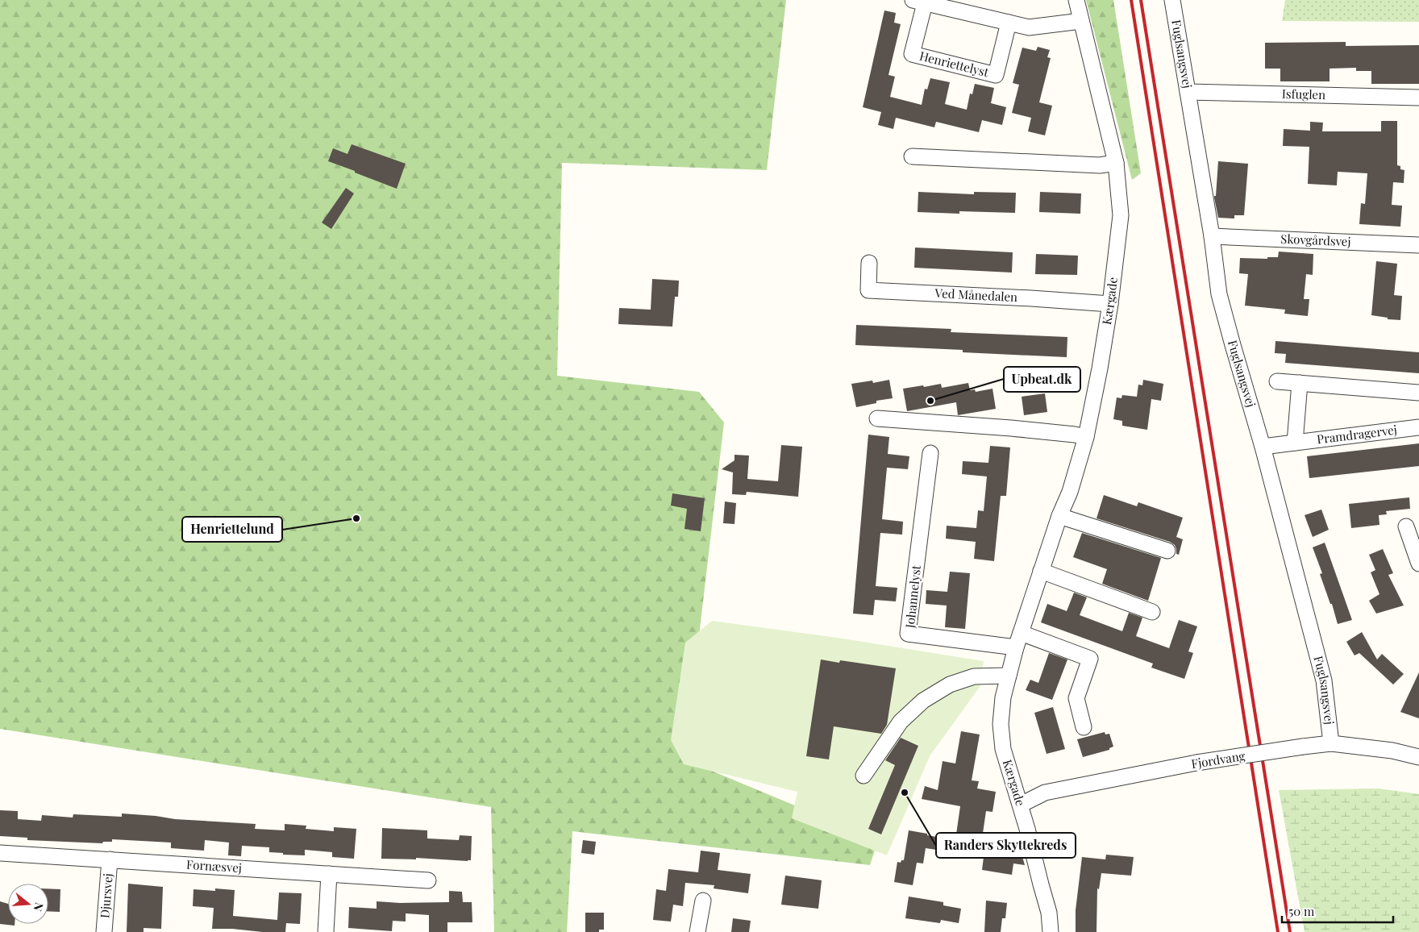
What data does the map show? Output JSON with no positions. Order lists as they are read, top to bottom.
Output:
{
  "streets": {
    "street": [
      "Fuglsangsvej",
      "Henriettelyst",
      "Isfuglen",
      "Skovgårdsvej",
      "Ved Månedalen",
      "Kærgade",
      "Pramdragervej",
      "Johannelyst",
      "Fjordvang",
      "Fornæsvej",
      "Djursvej"
    ]
  },
  "crossings": [
    ["Fuglsangsvej", "Isfuglen"],
    ["Fuglsangsvej", "Skovgårdsvej"],
    ["Fuglsangsvej", "Pramdragervej"],
    ["Fuglsangsvej", "Fjordvang"],
    ["Henriettelyst", "Kærgade"],
    ["Ved Månedalen", "Kærgade"],
    ["Kærgade", "Johannelyst"],
    ["Kærgade", "Fjordvang"],
    ["Fornæsvej", "Djursvej"]
  ],
  "places": ["Upbeat.dk", "Henriettelund", "Randers Skyttekreds"],
  "scale_bar": "50 m",
  "north": "right"
}
